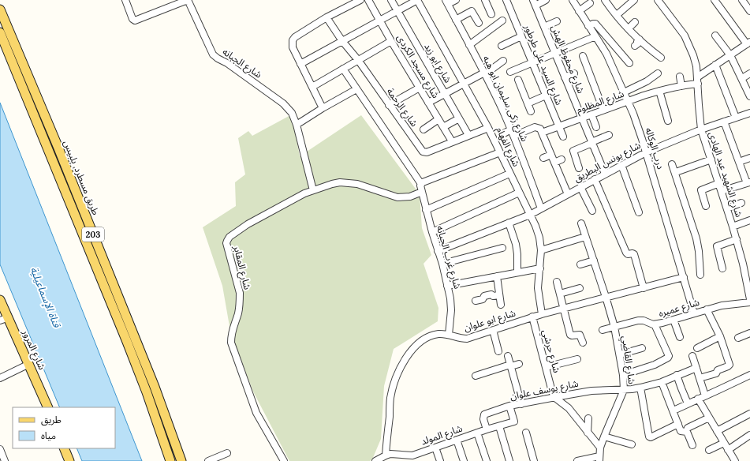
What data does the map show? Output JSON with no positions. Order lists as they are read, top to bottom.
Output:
{
  "streets": {
    "main road": ["طريق مسطرد, بلبيس", "203", "شارع المرور"],
    "street": [
      "شارع محفوظ الهش",
      "شارع الجبانه",
      "شارع ابو زيد",
      "شارع السيد على طرطور",
      "شارع مسجد الكردى",
      "شارع زكى سليمان ابو هبه",
      "شارع المظلوم",
      "شارع الرحمة",
      "شارع الفهام",
      "درب الوكاله",
      "شارع يونس البطريق",
      "شارع الشهيد عبد الهادى",
      "شارع غرب الجبانه",
      "شارع المقابر",
      "شارع عميره",
      "شارع ابو علوان",
      "شارع حرشي",
      "شارع القاضي",
      "شارع يوسف علوان",
      "شارع المولد"
    ]
  },
  "crossings": [
    ["شارع محفوظ الهش", "شارع المظلوم"],
    ["شارع محفوظ الهش", "شارع يونس البطريق"],
    ["شارع الجبانه", "شارع المقابر"],
    ["شارع ابو زيد", "شارع الرحمة"],
    ["شارع السيد على طرطور", "شارع المظلوم"],
    ["شارع مسجد الكردى", "شارع الرحمة"],
    ["شارع زكى سليمان ابو هبه", "شارع يونس البطريق"],
    ["شارع المظلوم", "درب الوكاله"],
    ["شارع المظلوم", "شارع الشهيد عبد الهادى"],
    ["شارع الرحمة", "شارع الفهام"],
    ["شارع الفهام", "شارع يونس البطريق"],
    ["شارع الفهام", "شارع المقابر"],
    ["شارع الفهام", "شارع ابو علوان"],
    ["درب الوكاله", "شارع يونس البطريق"],
    ["درب الوكاله", "شارع عميره"],
    ["درب الوكاله", "شارع ابو علوان"],
    ["شارع يونس البطريق", "شارع الشهيد عبد الهادى"],
    ["شارع يونس البطريق", "شارع غرب الجبانه"],
    ["شارع غرب الجبانه", "شارع المقابر"],
    ["شارع غرب الجبانه", "شارع ابو علوان"],
    ["شارع عميره", "شارع القاضي"],
    ["شارع ابو علوان", "شارع حرشي"],
    ["شارع ابو علوان", "شارع القاضي"],
    ["شارع ابو علوان", "شارع المولد"],
    ["شارع حرشي", "شارع يوسف علوان"],
    ["شارع القاضي", "شارع يوسف علوان"],
    ["شارع يوسف علوان", "شارع المولد"]
  ],
  "water": ["قناة الإسماعيلية"],
  "legend": ["طريق", "مياه"]
}
